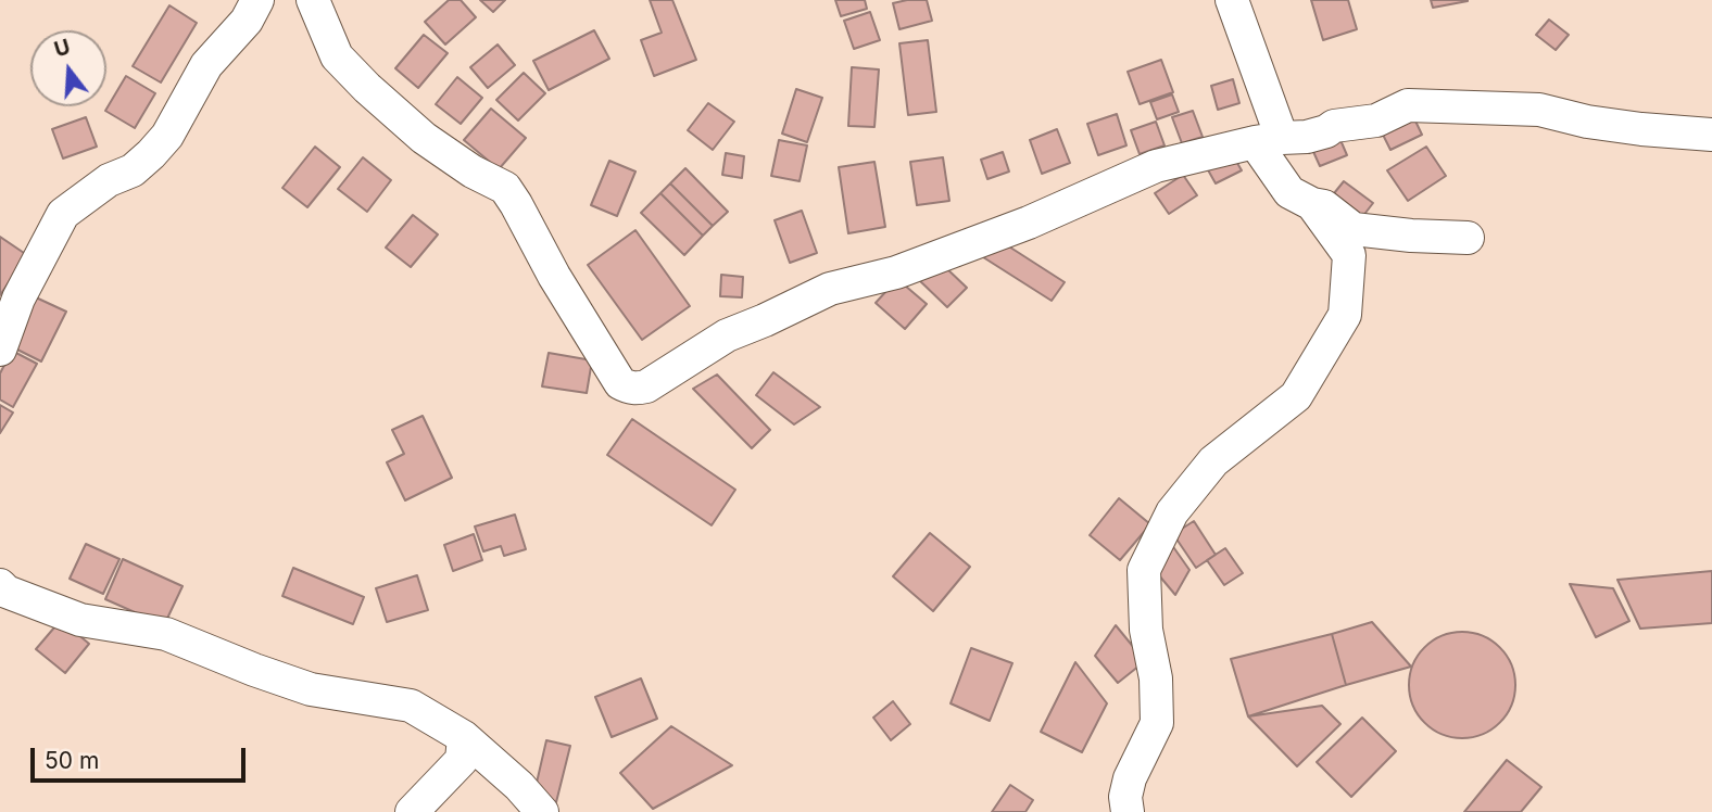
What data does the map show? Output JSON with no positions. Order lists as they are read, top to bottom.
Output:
{
  "scale_bar": "50 m",
  "north": "top"
}
